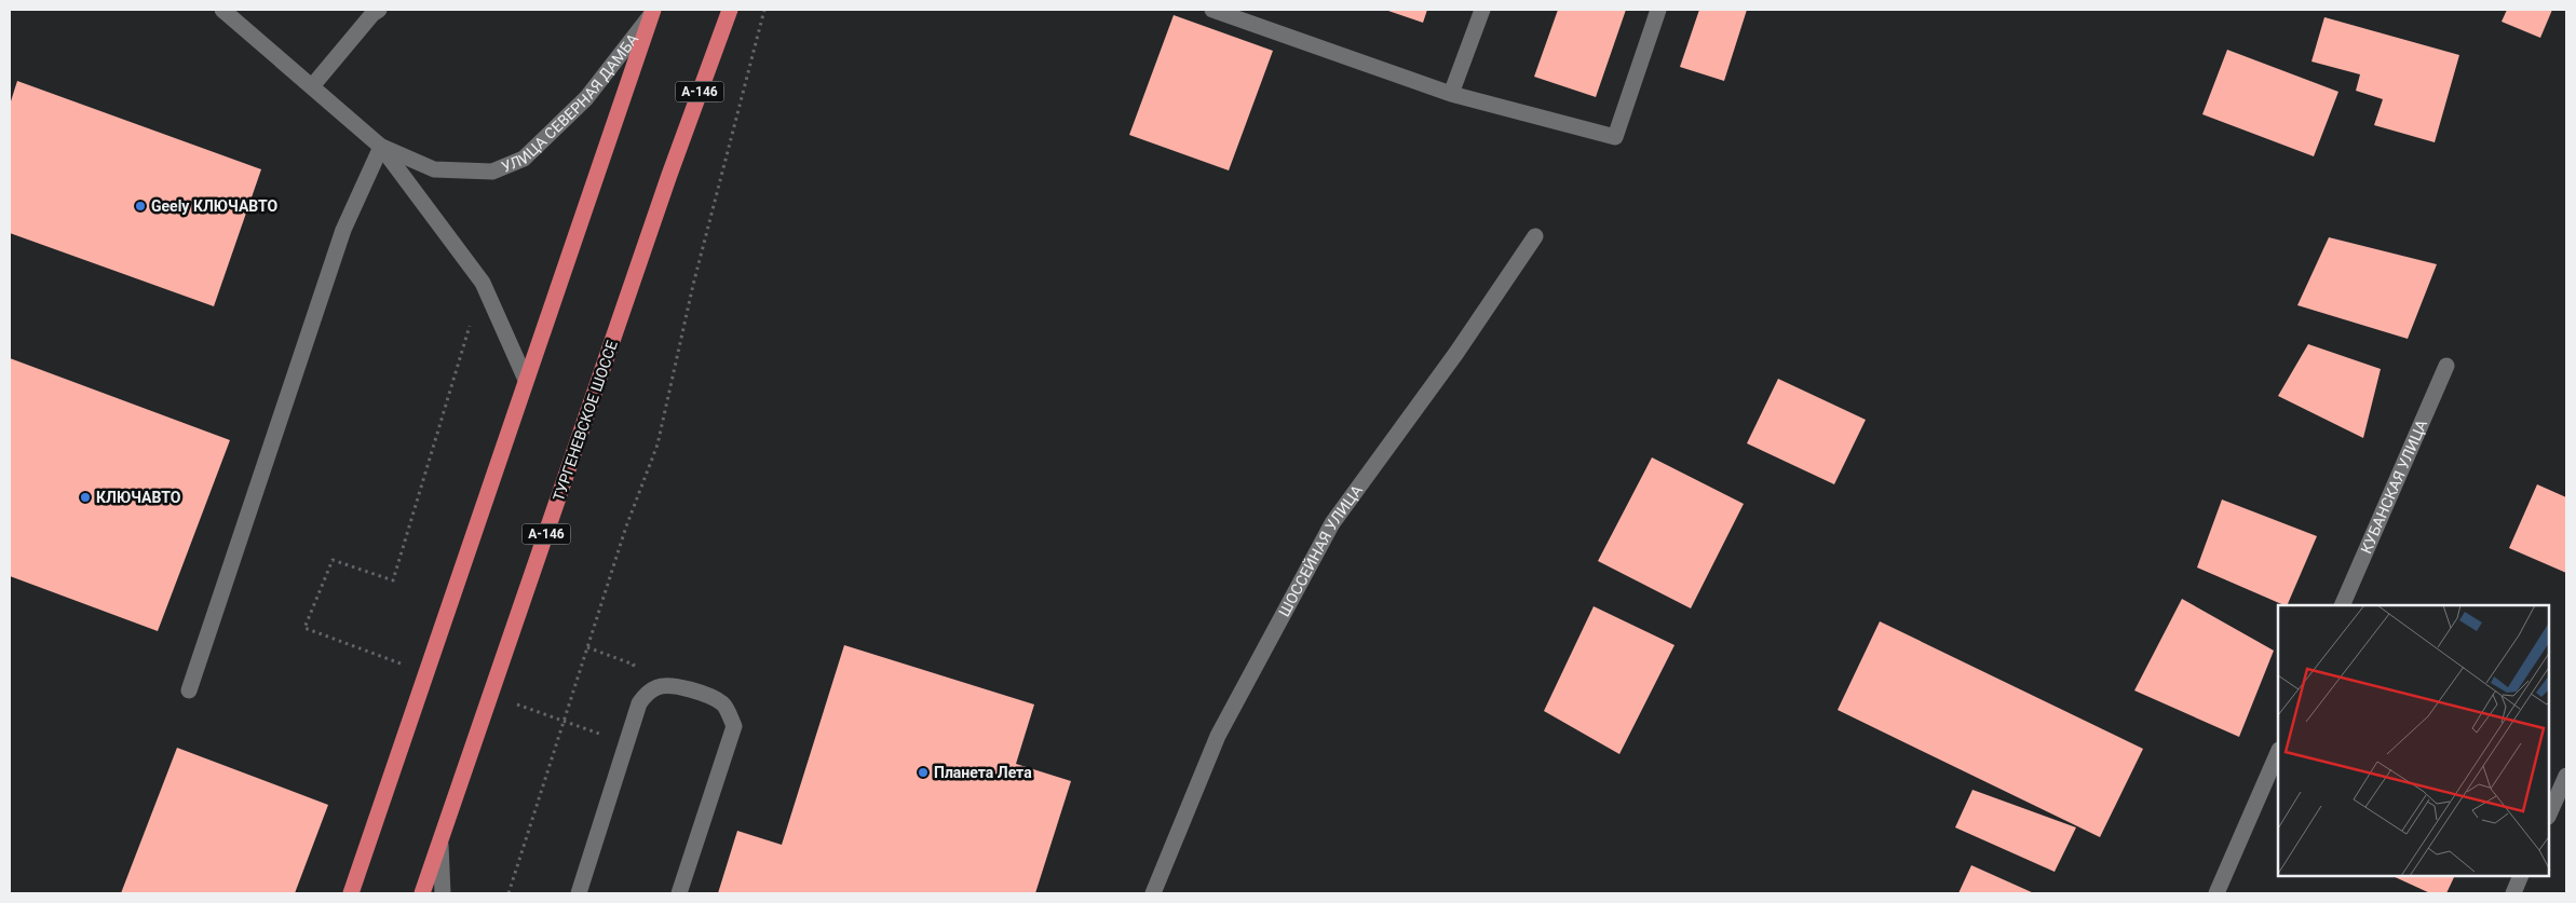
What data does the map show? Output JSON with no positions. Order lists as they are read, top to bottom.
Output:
{
  "streets": {
    "highway": ["А-146", "ТУРГЕНЕВСКОЕ ШОССЕ"],
    "street": ["УЛИЦА СЕВЕРНАЯ ДАМБА", "КУБАНСКАЯ УЛИЦА", "ШОССЕЙНАЯ УЛИЦА"]
  },
  "places": ["Geely КЛЮЧАВТО", "КЛЮЧАВТО", "Планета Лета"]
}
